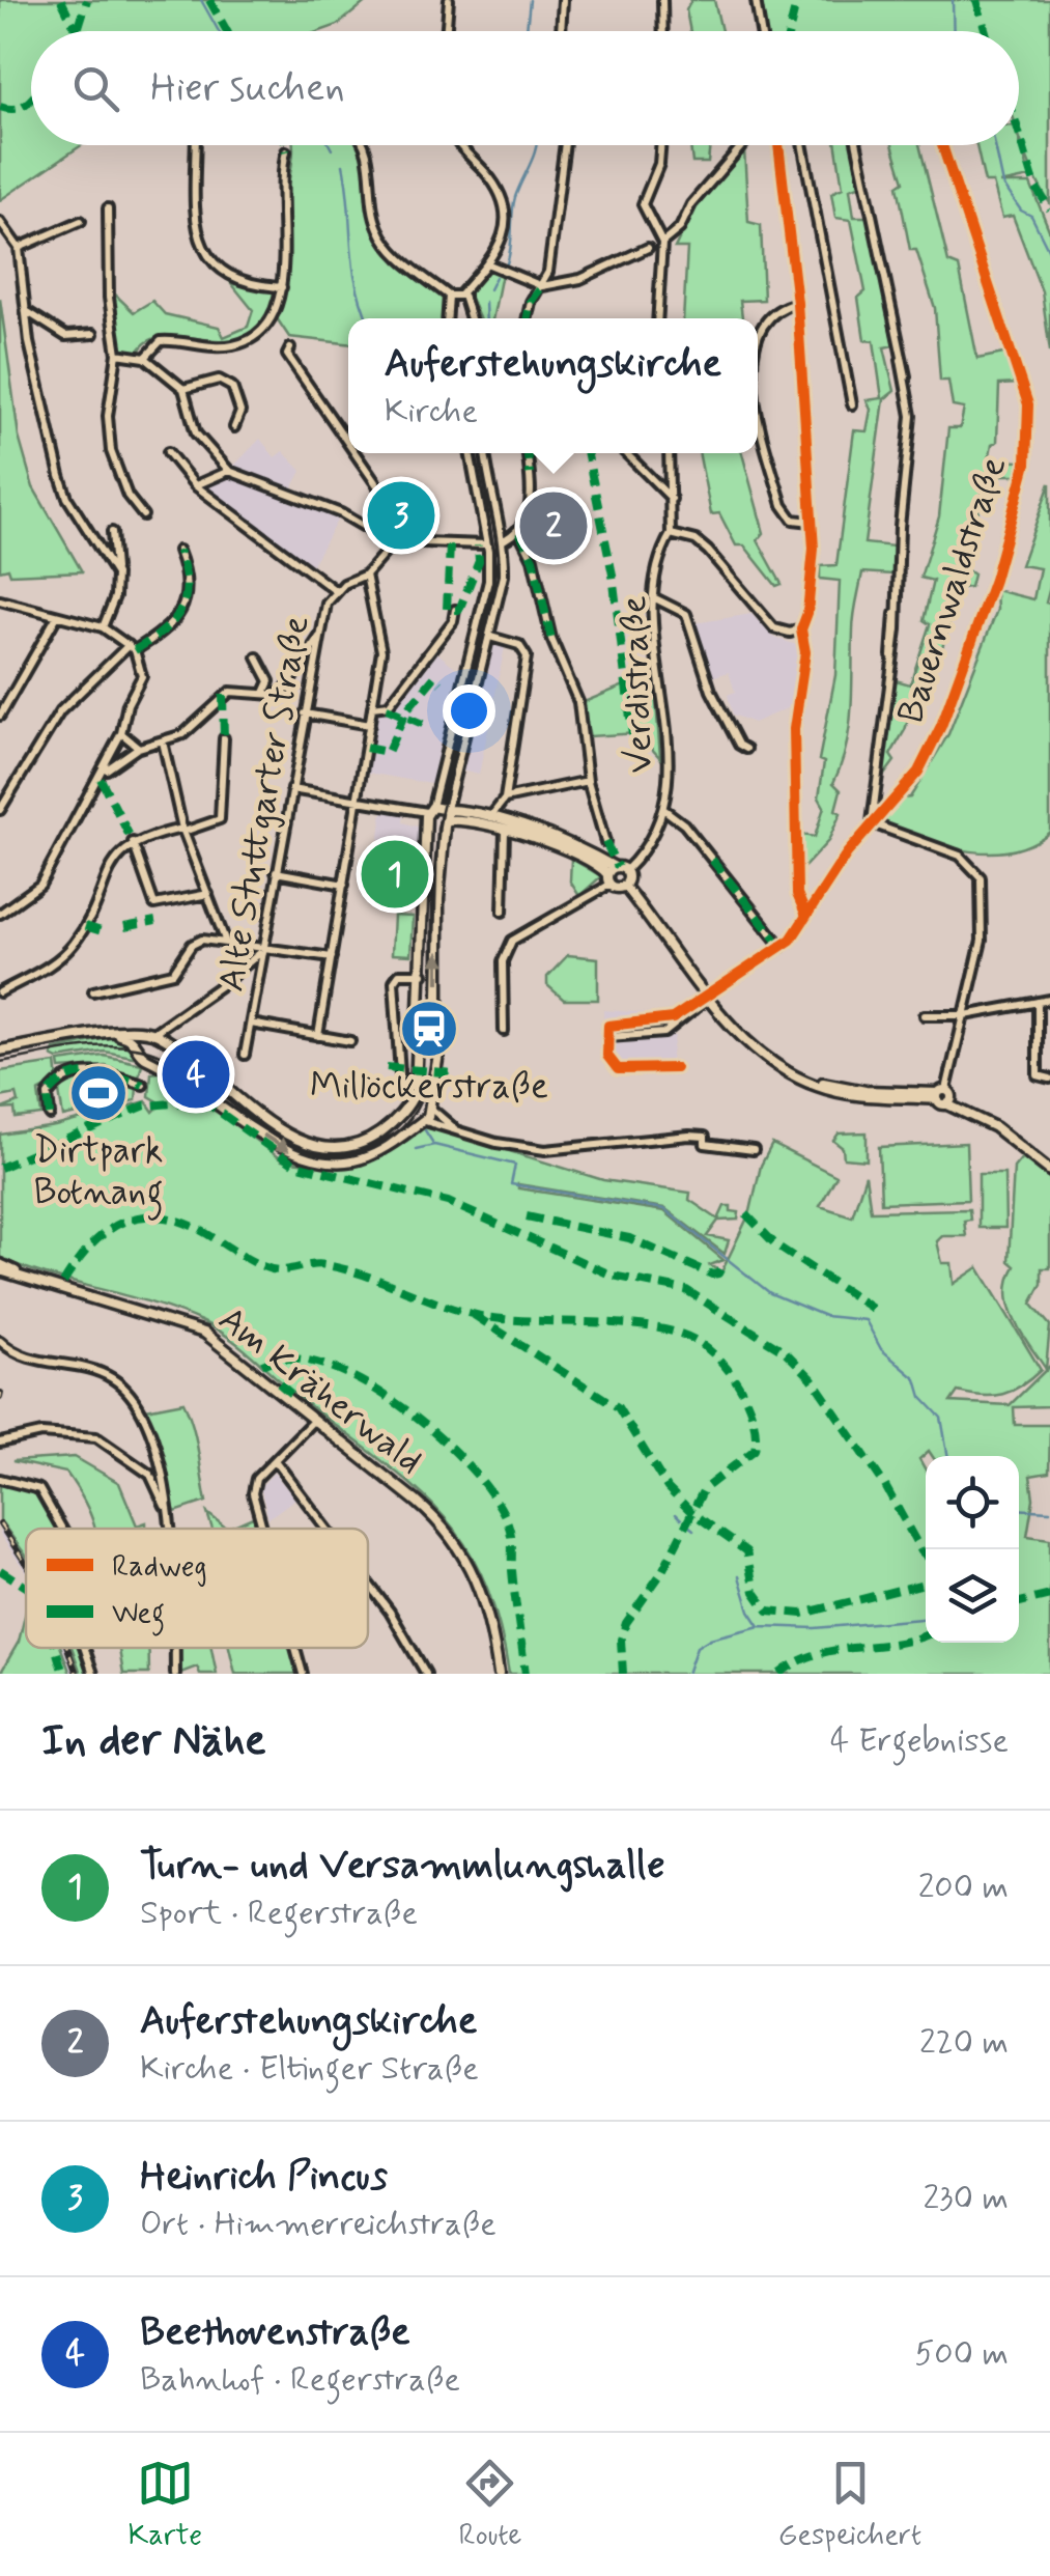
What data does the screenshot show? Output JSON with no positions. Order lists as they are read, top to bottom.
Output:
{
  "streets": {
    "main road": ["Am Kräherwald"],
    "street": ["Bauernwaldstraße", "Verdistraße", "Alte Stuttgarter Straße"]
  },
  "places": {
    "station": ["Millöckerstraße"],
    "sports": ["Dirtpark Botnang"]
  },
  "legend": ["Radweg", "Weg"],
  "page": {
    "search": "Hier suchen",
    "popup": ["Auferstehungskirche", "Kirche"],
    "pins": [
      "3",
      "2",
      "1",
      "4"
    ],
    "heading": ["In der Nähe", "4 Ergebnisse"],
    "list": [
      {
        "mark": "1",
        "name": "Turn- und Versammlungshalle",
        "note": "Sport · Regerstraße",
        "value": "200 m"
      },
      {
        "mark": "2",
        "name": "Auferstehungskirche",
        "note": "Kirche · Eltinger Straße",
        "value": "220 m"
      },
      {
        "mark": "3",
        "name": "Heinrich Pincus",
        "note": "Ort · Himmerreichstraße",
        "value": "230 m"
      },
      {
        "mark": "4",
        "name": "Beethovenstraße",
        "note": "Bahnhof · Regerstraße",
        "value": "500 m"
      }
    ],
    "nav": ["Karte", "Route", "Gespeichert"]
  }
}
